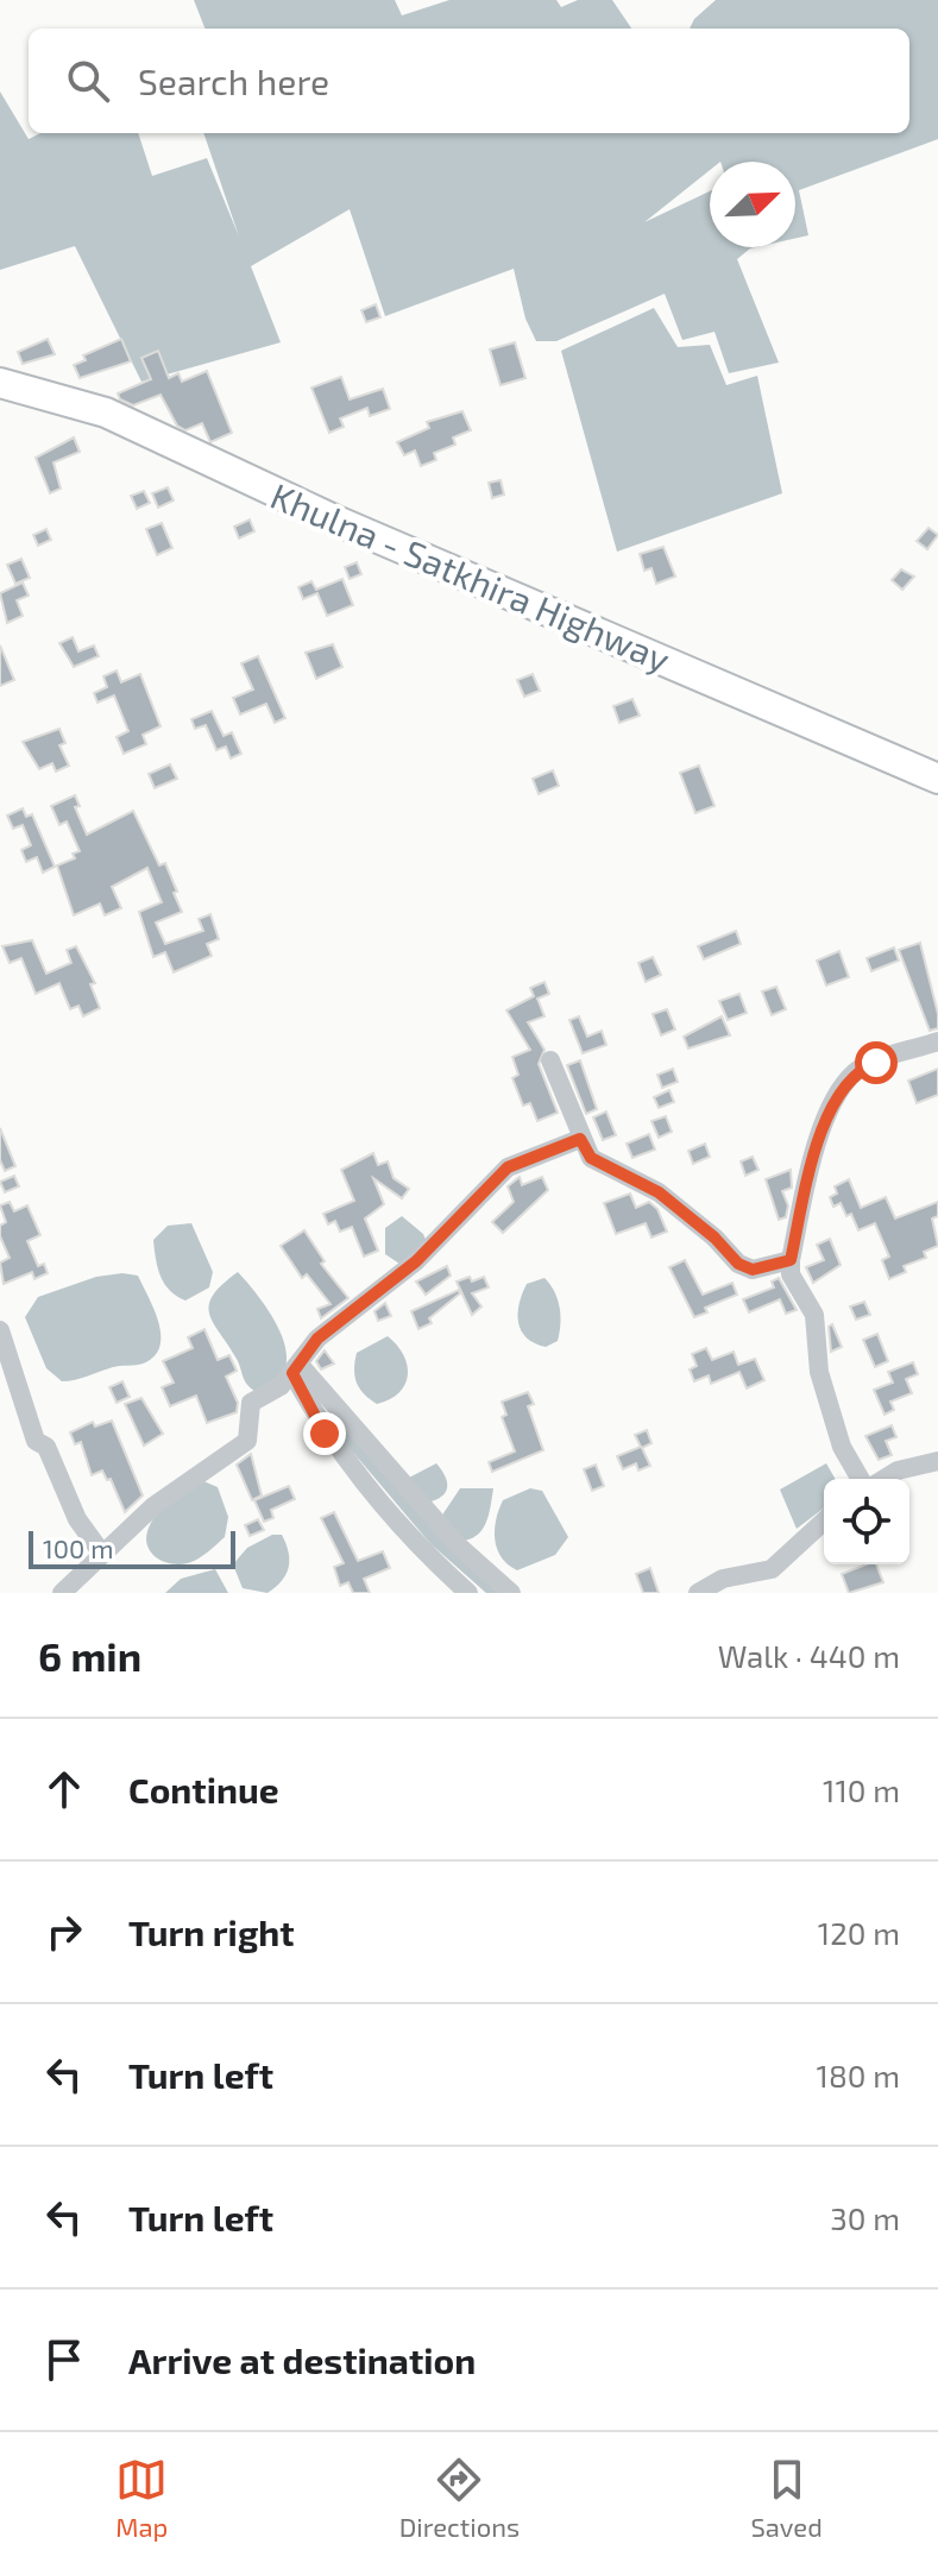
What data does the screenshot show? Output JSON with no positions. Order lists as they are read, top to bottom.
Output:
{
  "streets": {
    "highway": ["Khulna - Satkhira Highway"]
  },
  "scale_bar": "100 m",
  "north": "top right",
  "page": {
    "search": "Search here",
    "scale": "100 m",
    "heading": ["6 min", "Walk · 440 m"],
    "list": [
      ["Continue", "110 m"],
      ["Turn right", "120 m"],
      ["Turn left", "180 m"],
      ["Turn left", "30 m"],
      "Arrive at destination"
    ],
    "nav": ["Map", "Directions", "Saved"]
  }
}
